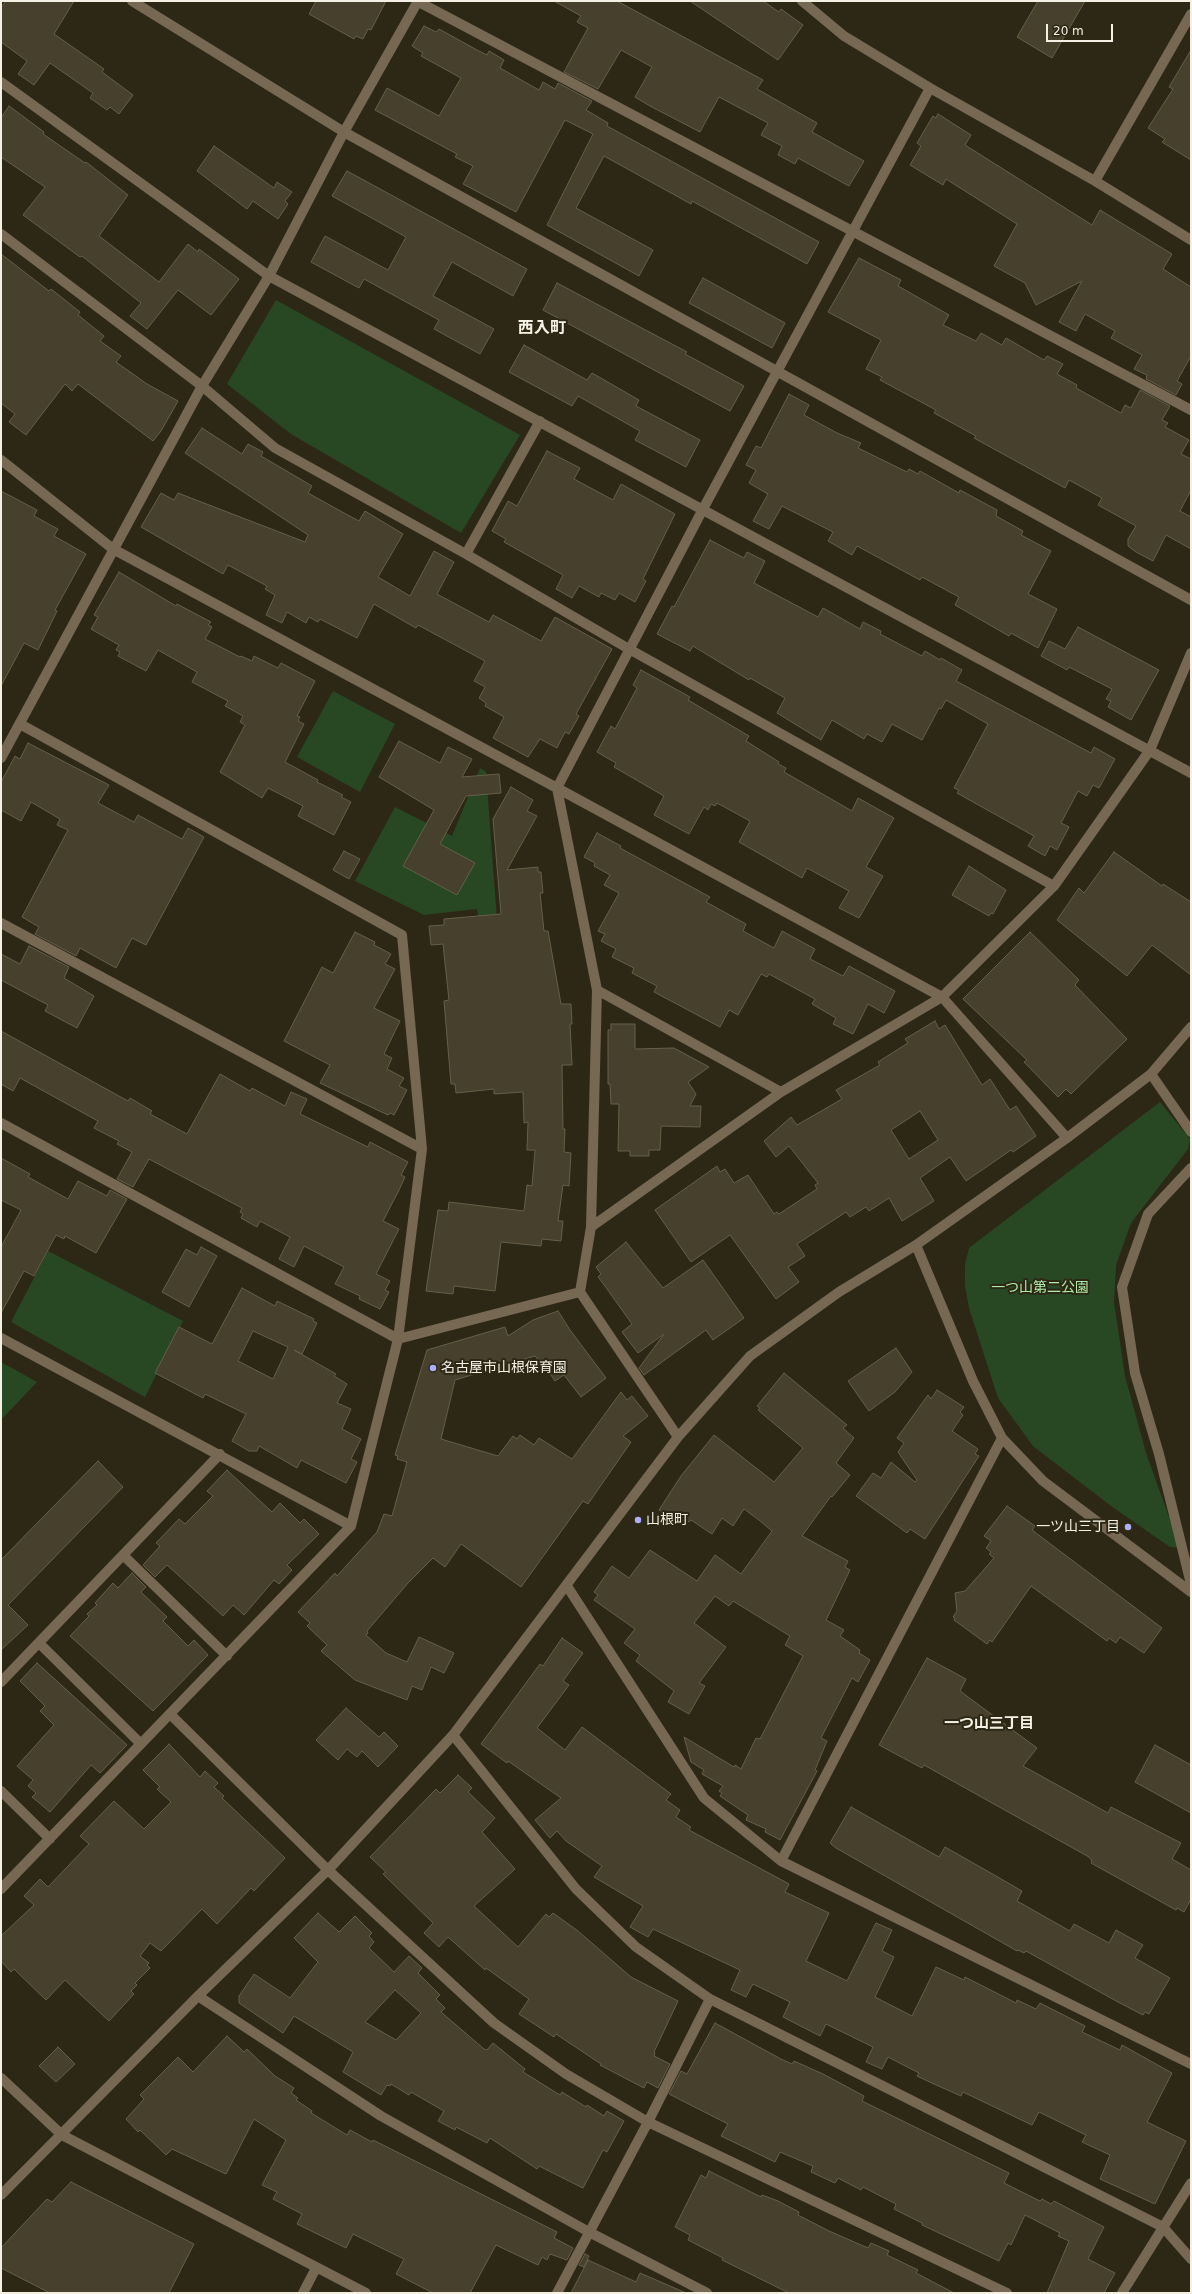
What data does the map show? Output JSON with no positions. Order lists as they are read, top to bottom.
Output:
{
  "districts": ["西入町", "一つ山三丁目"],
  "parks": ["一つ山第二公園"],
  "places": ["名古屋市山根保育園", "山根町", "一ツ山三丁目"],
  "scale_bar": "20 m"
}
